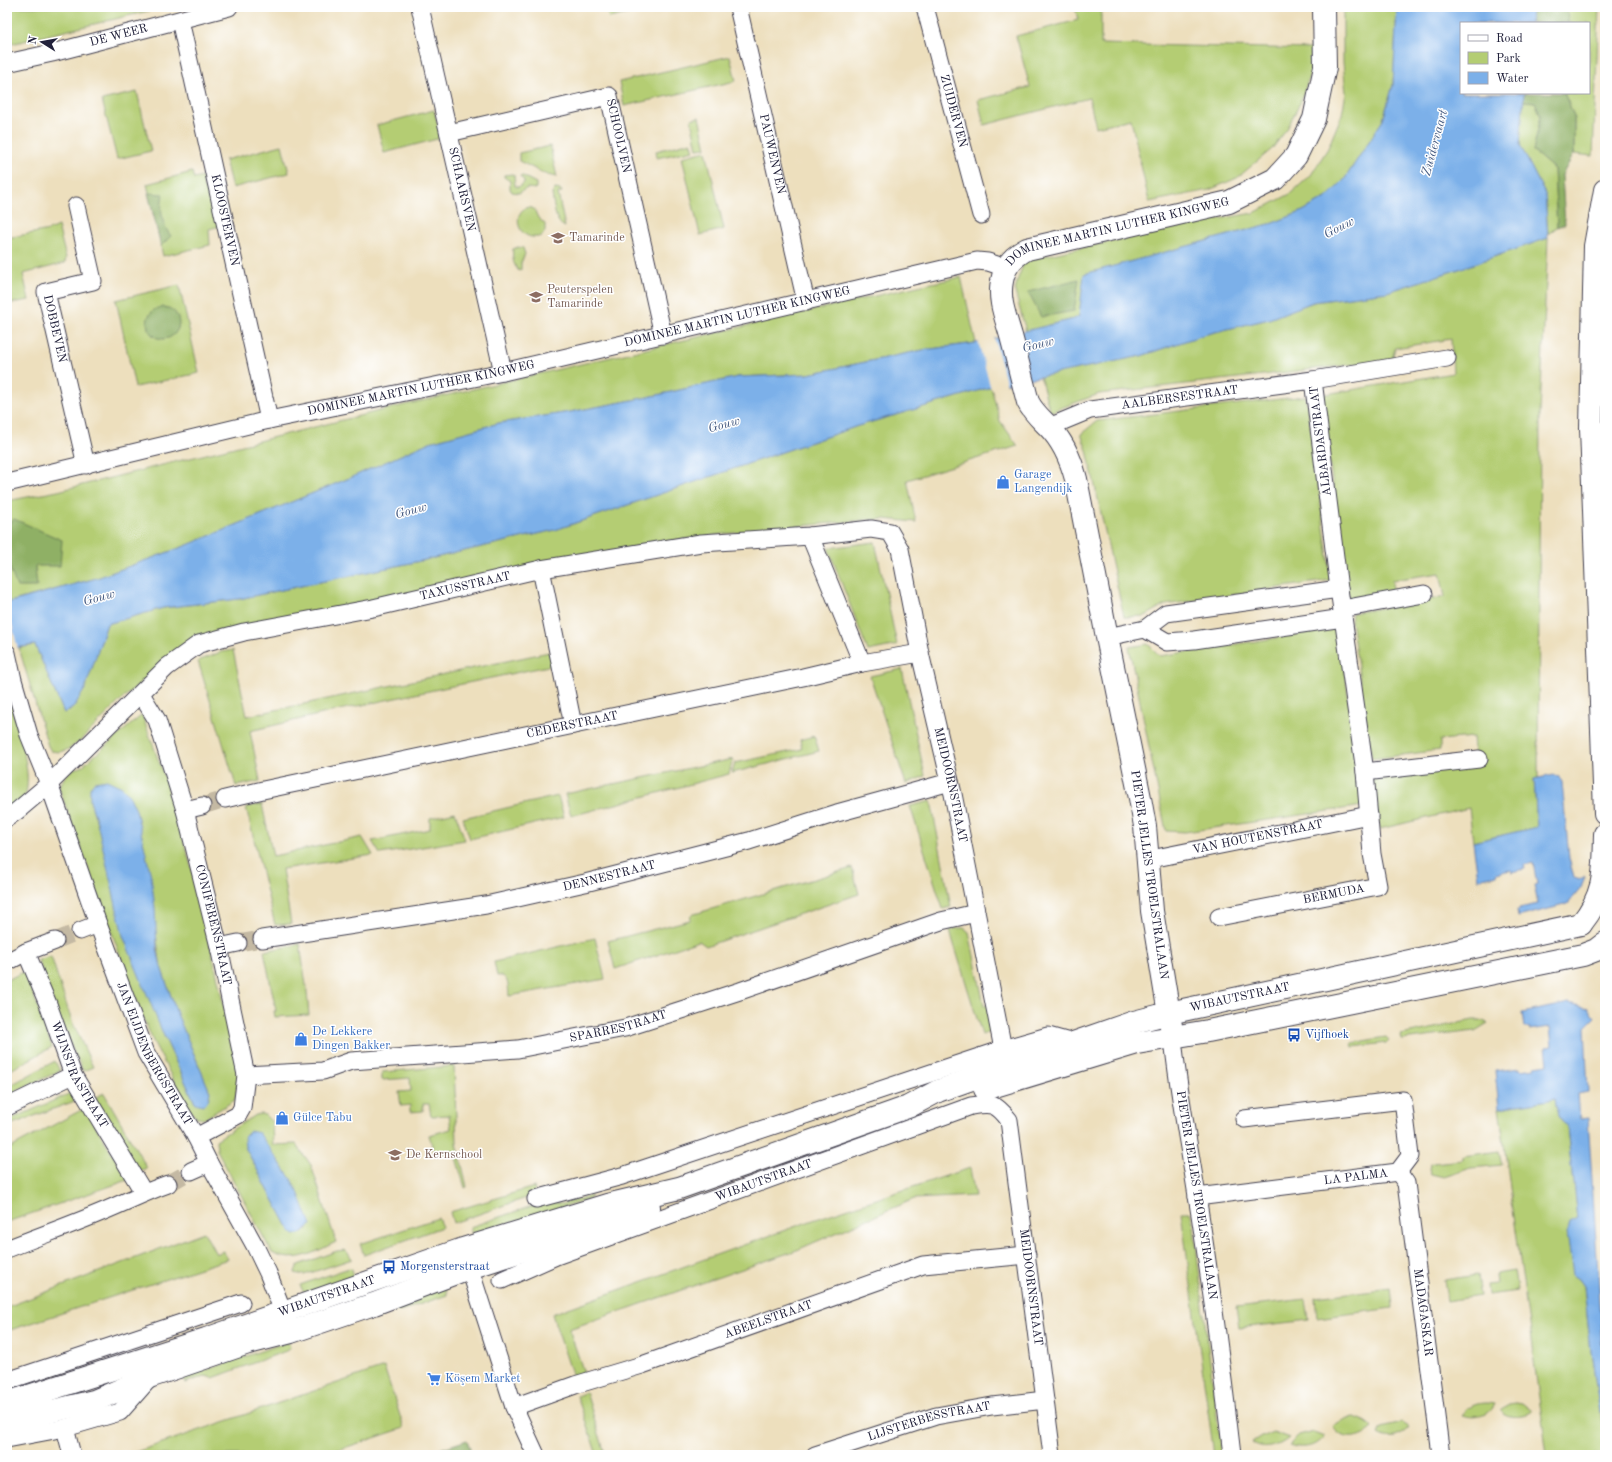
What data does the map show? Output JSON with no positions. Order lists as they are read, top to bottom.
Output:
{
  "streets": {
    "main road": ["DOMINEE MARTIN LUTHER KINGWEG", "PIETER JELLES TROELSTRALAAN", "WIBAUTSTRAAT"],
    "street": [
      "DE WEER",
      "ZUIDERVEN",
      "SCHOOLVEN",
      "PAUWENVEN",
      "SCHAARSVEN",
      "KLOOSTERVEN",
      "DOBBEVEN",
      "AALBERSESTRAAT",
      "ALBARDASTRAAT",
      "TAXUSSTRAAT",
      "CEDERSTRAAT",
      "MEIDOORNSTRAAT",
      "VAN HOUTENSTRAAT",
      "DENNESTRAAT",
      "BERMUDA",
      "CONIFERENSTRAAT",
      "SPARRESTRAAT",
      "JAN EIJDENBERGSTRAAT",
      "WIJNSTRASTRAAT",
      "LA PALMA",
      "MADAGASKAR",
      "ABEELSTRAAT",
      "LIJSTERBESSTRAAT"
    ]
  },
  "crossings": [
    ["DE WEER", "KLOOSTERVEN"],
    ["SCHOOLVEN", "SCHAARSVEN"],
    ["SCHOOLVEN", "DOMINEE MARTIN LUTHER KINGWEG"],
    ["PAUWENVEN", "DOMINEE MARTIN LUTHER KINGWEG"],
    ["SCHAARSVEN", "DOMINEE MARTIN LUTHER KINGWEG"],
    ["KLOOSTERVEN", "DOMINEE MARTIN LUTHER KINGWEG"],
    ["DOMINEE MARTIN LUTHER KINGWEG", "DOBBEVEN"],
    ["DOMINEE MARTIN LUTHER KINGWEG", "PIETER JELLES TROELSTRALAAN"],
    ["AALBERSESTRAAT", "ALBARDASTRAAT"],
    ["AALBERSESTRAAT", "PIETER JELLES TROELSTRALAAN"],
    ["TAXUSSTRAAT", "MEIDOORNSTRAAT"],
    ["TAXUSSTRAAT", "CONIFERENSTRAAT"],
    ["CEDERSTRAAT", "MEIDOORNSTRAAT"],
    ["MEIDOORNSTRAAT", "DENNESTRAAT"],
    ["MEIDOORNSTRAAT", "WIBAUTSTRAAT"],
    ["MEIDOORNSTRAAT", "SPARRESTRAAT"],
    ["MEIDOORNSTRAAT", "ABEELSTRAAT"],
    ["MEIDOORNSTRAAT", "LIJSTERBESSTRAAT"],
    ["VAN HOUTENSTRAAT", "PIETER JELLES TROELSTRALAAN"],
    ["VAN HOUTENSTRAAT", "BERMUDA"],
    ["PIETER JELLES TROELSTRALAAN", "WIBAUTSTRAAT"],
    ["PIETER JELLES TROELSTRALAAN", "LA PALMA"],
    ["CONIFERENSTRAAT", "SPARRESTRAAT"],
    ["CONIFERENSTRAAT", "JAN EIJDENBERGSTRAAT"],
    ["WIBAUTSTRAAT", "JAN EIJDENBERGSTRAAT"],
    ["LA PALMA", "MADAGASKAR"]
  ],
  "water": ["Zuidervaart", "Gouw"],
  "places": {
    "school or university": ["Tamarinde", "Peuterspelen Tamarinde", "De Kernschool"],
    "shop": ["Garage Langendijk", "De Lekkere Dingen Bakker", "Gülce Tabu"],
    "bus stop": ["Vijfhoek", "Morgensterstraat"],
    "supermarket": ["Köşem Market"]
  },
  "legend": ["Road", "Park", "Water"],
  "north": "left"
}
